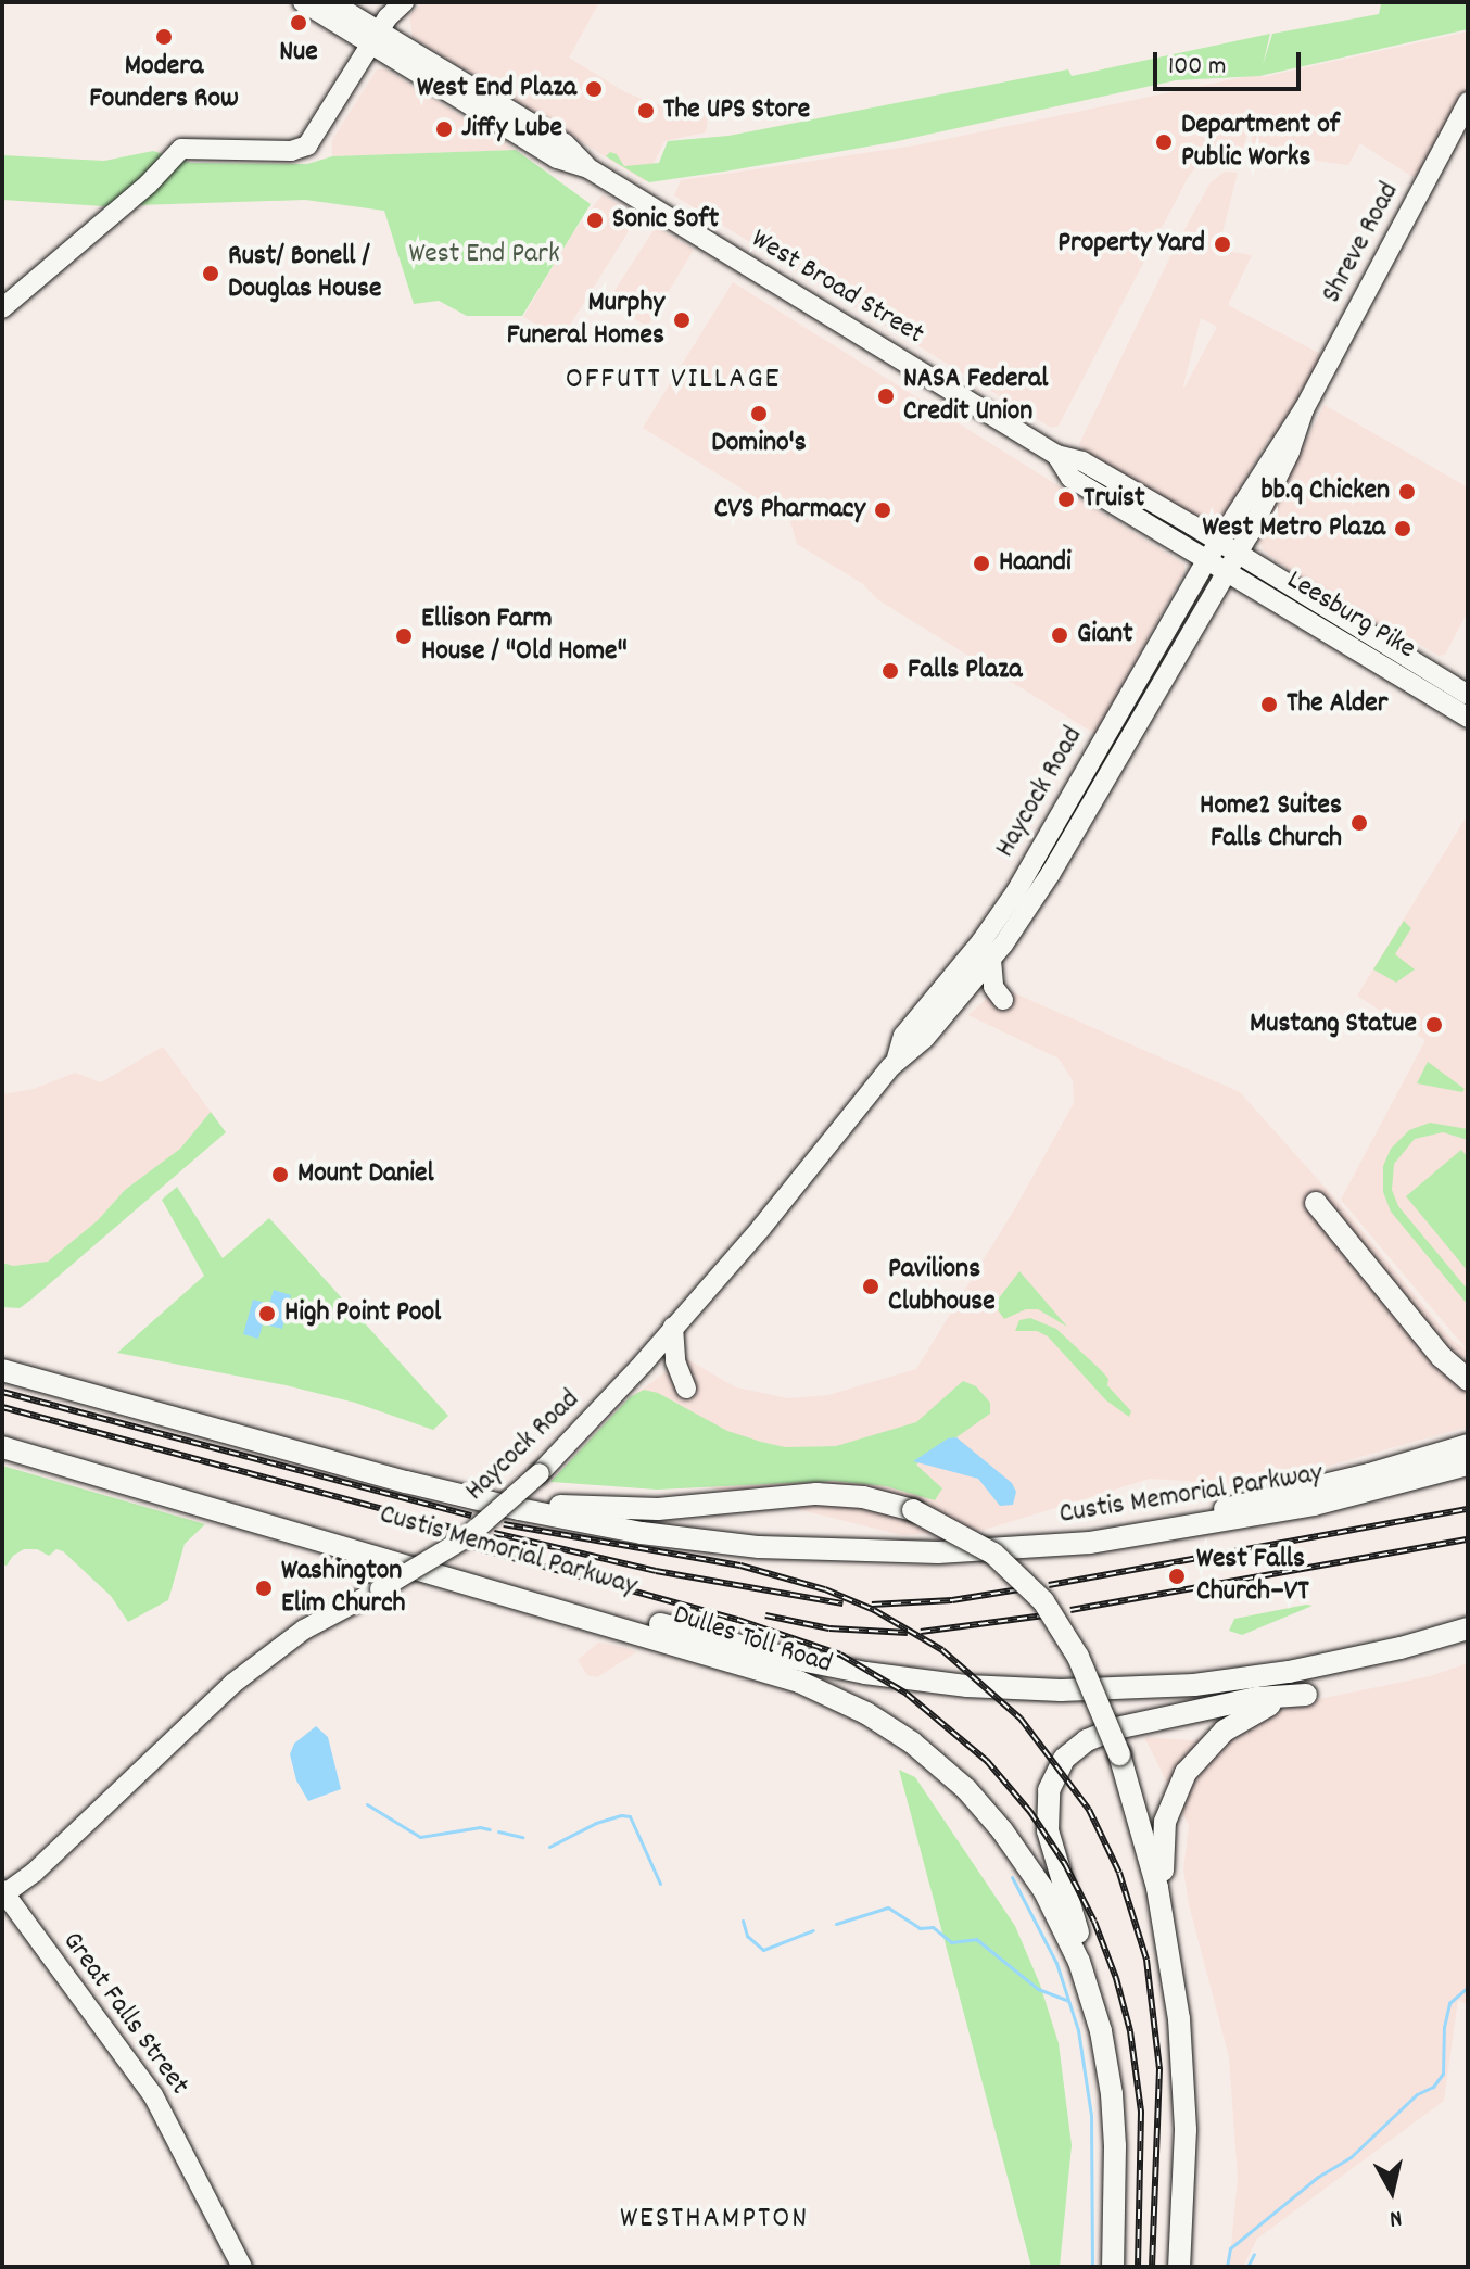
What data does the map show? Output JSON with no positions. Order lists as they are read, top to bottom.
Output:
{
  "streets": {
    "highway": ["Custis Memorial Parkway", "Dulles Toll Road"],
    "main road": [
      "Shreve Road",
      "West Broad Street",
      "Leesburg Pike",
      "Haycock Road",
      "Great Falls Street"
    ]
  },
  "crossings": [
    ["Shreve Road", "West Broad Street"],
    ["Shreve Road", "Leesburg Pike"],
    ["Shreve Road", "Haycock Road"],
    ["West Broad Street", "Leesburg Pike"],
    ["West Broad Street", "Haycock Road"],
    ["Leesburg Pike", "Haycock Road"],
    ["Haycock Road", "Great Falls Street"]
  ],
  "districts": ["OFFUTT VILLAGE", "WESTHAMPTON"],
  "parks": ["West End Park"],
  "places": [
    "Nue",
    "Modera Founders Row",
    "West End Plaza",
    "The UPS Store",
    "Jiffy Lube",
    "Department of Public Works",
    "Sonic Soft",
    "Property Yard",
    "Rust/ Bonell / Douglas House",
    "Murphy Funeral Homes",
    "NASA Federal Credit Union",
    "Domino's",
    "bb.q Chicken",
    "Truist",
    "CVS Pharmacy",
    "West Metro Plaza",
    "Haandi",
    "Giant",
    "Ellison Farm House / \"Old Home\"",
    "Falls Plaza",
    "The Alder",
    "Home2 Suites Falls Church",
    "Mustang Statue",
    "Mount Daniel",
    "Pavilions Clubhouse",
    "High Point Pool",
    "West Falls Church–VT",
    "Washington Elim Church"
  ],
  "scale_bar": "100 m",
  "north": "bottom"
}
